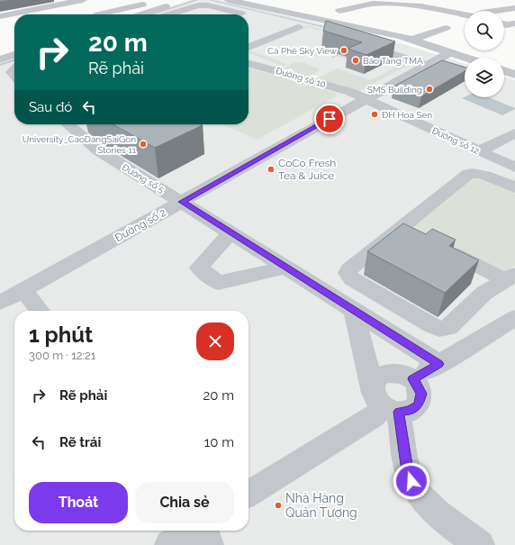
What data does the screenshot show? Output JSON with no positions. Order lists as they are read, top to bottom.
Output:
{
  "streets": {
    "street": [
      "Đường số 10",
      "Đường số 12",
      "Đường số 5",
      "Đường số 2"
    ]
  },
  "crossings": [
    ["Đường số 10", "Đường số 12"],
    ["Đường số 10", "Đường số 2"],
    ["Đường số 12", "Đường số 2"],
    ["Đường số 5", "Đường số 2"]
  ],
  "places": [
    "Cà Phê Sky View",
    "Bảo Tàng TMA",
    "SMS Building",
    "ĐH Hoa Sen",
    "University_CaoDangSaiGon Stories 11",
    "CoCo Fresh Tea & Juice",
    "Nhà Hàng Quản Tượng"
  ],
  "page": {
    "turn": ["20 m", "Rẽ phải"],
    "then": "Sau đó",
    "heading": ["1 phút", "300 m · 12:21"],
    "list": [
      {
        "name": "Rẽ phải",
        "value": "20 m"
      },
      {
        "name": "Rẽ trái",
        "value": "10 m"
      }
    ],
    "buttons": ["Thoát", "Chia sẻ"]
  }
}
